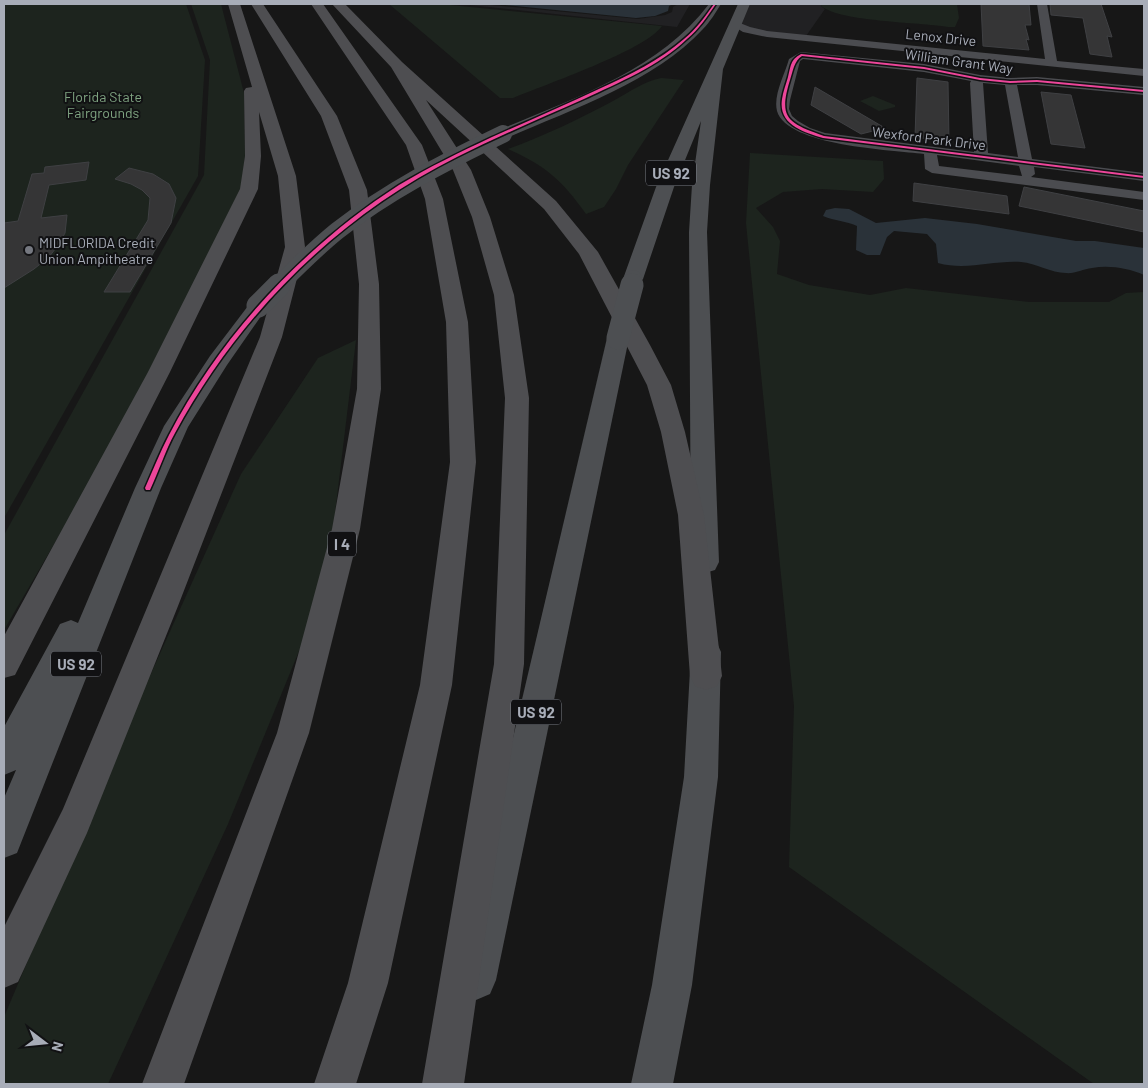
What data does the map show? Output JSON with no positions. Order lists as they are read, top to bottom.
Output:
{
  "streets": {
    "highway": ["I 4"],
    "main road": ["US 92"],
    "street": ["Lenox Drive", "William Grant Way", "Wexford Park Drive"]
  },
  "crossings": [
    ["Lenox Drive", "US 92"],
    ["William Grant Way", "Wexford Park Drive"]
  ],
  "parks": ["Florida State Fairgrounds"],
  "places": ["MIDFLORIDA Credit Union Ampitheatre"],
  "north": "right"
}
